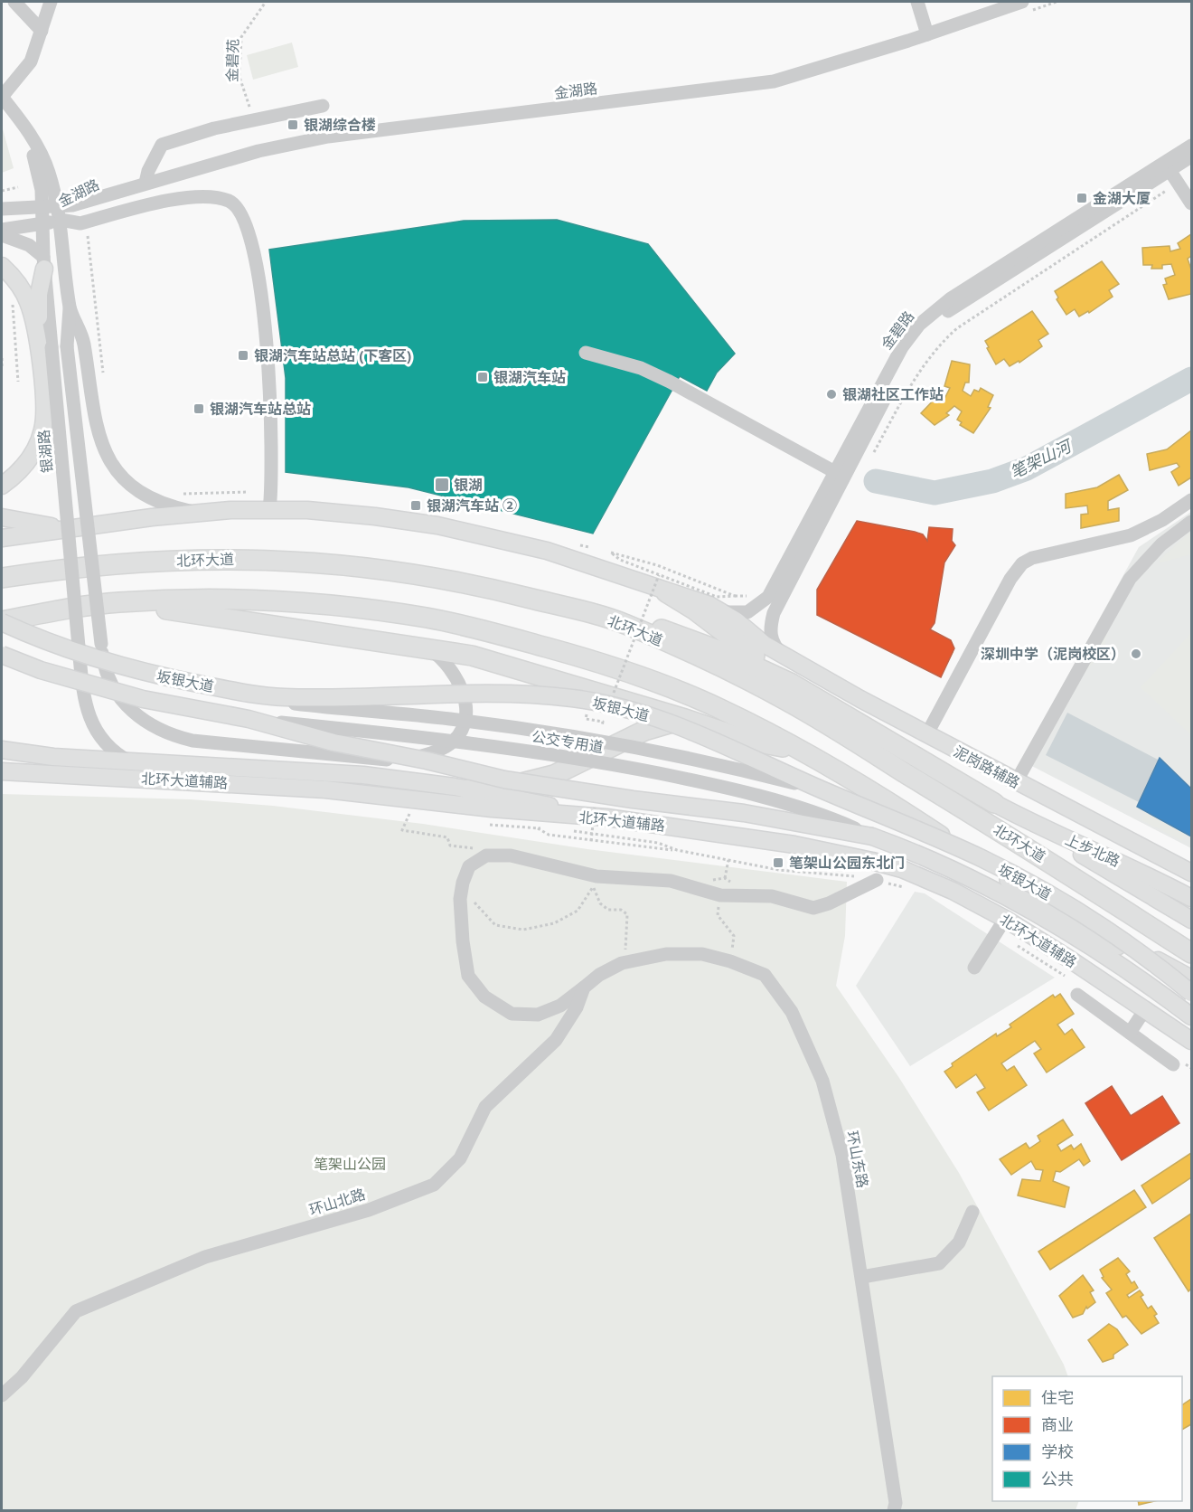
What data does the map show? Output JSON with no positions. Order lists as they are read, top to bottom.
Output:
{
  "streets": {
    "highway": ["北环大道"],
    "main road": [
      "坂银大道",
      "泥岗路辅路",
      "北环大道辅路",
      "上步北路"
    ],
    "street": [
      "金湖路",
      "金碧路",
      "银湖路",
      "公交专用道",
      "环山东路",
      "环山北路"
    ],
    "path": ["金碧苑"]
  },
  "crossings": [
    ["金碧路", "泥岗路辅路"],
    ["坂银大道", "公交专用道"]
  ],
  "water": ["笔架山河"],
  "parks": ["笔架山公园"],
  "places": {
    "transit": [
      "银湖综合楼",
      "金湖大厦",
      "银湖汽车站总站 (下客区)",
      "银湖汽车站",
      "银湖汽车站总站",
      "银湖",
      "银湖汽车站 ②",
      "笔架山公园东北门"
    ],
    "other": ["银湖社区工作站", "深圳中学（泥岗校区）"]
  },
  "legend": [
    "住宅",
    "商业",
    "学校",
    "公共"
  ]
}
